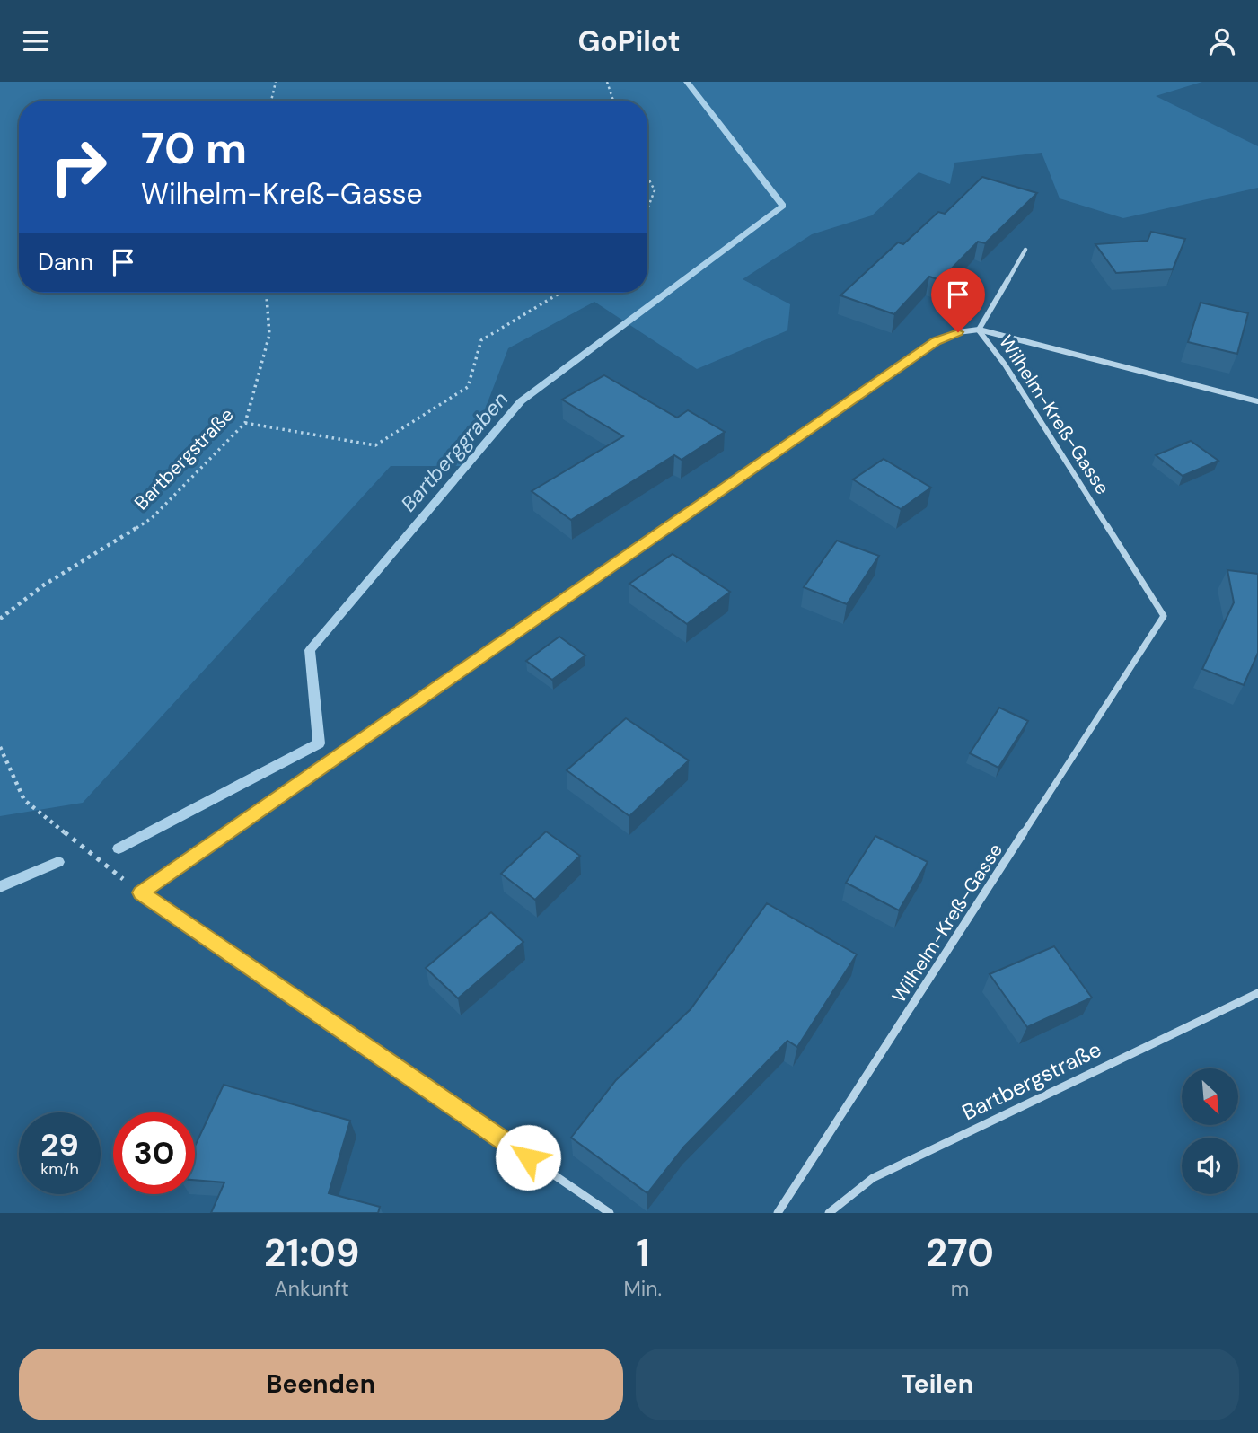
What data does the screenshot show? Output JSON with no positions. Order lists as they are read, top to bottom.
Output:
{
  "streets": {
    "street": ["Wilhelm-Kreß-Gasse", "Bartbergstraße"]
  },
  "water": ["Bartberggraben"],
  "north": "bottom right",
  "page": {
    "header": "GoPilot",
    "turn": ["70 m", "Wilhelm-Kreß-Gasse"],
    "then": "Dann",
    "speed": "29 km/h",
    "limit": "30",
    "eta": [
      "21:09",
      "Ankunft",
      "1",
      "Min.",
      "270",
      "m"
    ],
    "buttons": ["Beenden", "Teilen"]
  }
}
